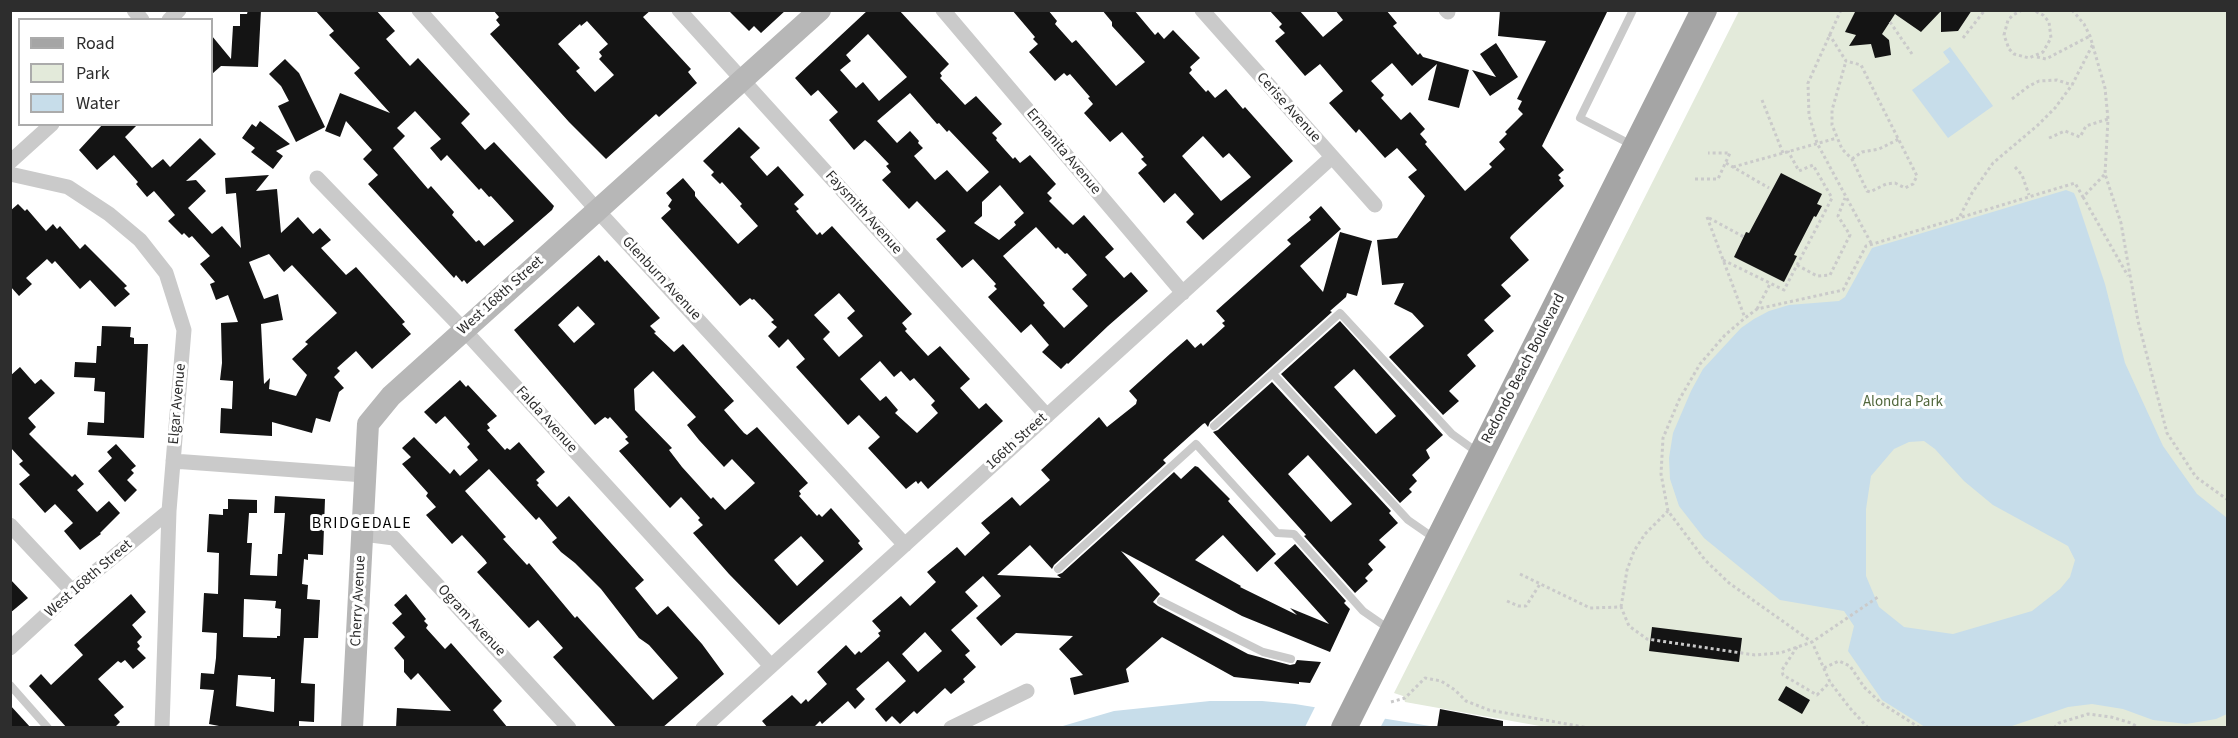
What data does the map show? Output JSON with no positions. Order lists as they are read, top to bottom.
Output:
{
  "streets": {
    "main road": ["Redondo Beach Boulevard"],
    "street": [
      "Cerise Avenue",
      "Ermanita Avenue",
      "Faysmith Avenue",
      "Glenburn Avenue",
      "West 168th Street",
      "Elgar Avenue",
      "Falda Avenue",
      "166th Street",
      "Cherry Avenue",
      "Ogram Avenue"
    ]
  },
  "crossings": [
    ["Cerise Avenue", "166th Street"],
    ["Ermanita Avenue", "166th Street"],
    ["Faysmith Avenue", "West 168th Street"],
    ["Faysmith Avenue", "166th Street"],
    ["Glenburn Avenue", "West 168th Street"],
    ["Glenburn Avenue", "166th Street"],
    ["West 168th Street", "Elgar Avenue"],
    ["West 168th Street", "Falda Avenue"],
    ["West 168th Street", "Cherry Avenue"],
    ["Falda Avenue", "166th Street"],
    ["Cherry Avenue", "Ogram Avenue"]
  ],
  "districts": ["BRIDGEDALE"],
  "parks": ["Alondra Park"],
  "legend": ["Road", "Park", "Water"]
}
